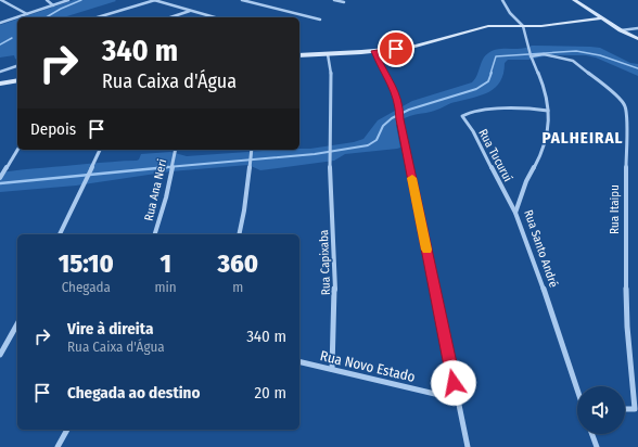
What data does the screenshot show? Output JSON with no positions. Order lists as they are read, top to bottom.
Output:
{
  "streets": {
    "street": [
      "Rua Tucuruí",
      "Rua Ana Neri",
      "Rua Itaipu",
      "Rua Santo André",
      "Rua Capixaba",
      "Rua Novo Estado"
    ]
  },
  "crossings": [
    ["Rua Tucuruí", "Rua Santo André"],
    ["Rua Itaipu", "Rua Santo André"],
    ["Rua Capixaba", "Rua Novo Estado"]
  ],
  "districts": ["PALHEIRAL"],
  "page": {
    "turn": ["340 m", "Rua Caixa d'Água"],
    "then": "Depois",
    "eta": [
      "15:10",
      "Chegada",
      "1",
      "min",
      "360",
      "m"
    ],
    "list": [
      {
        "name": "Vire à direita",
        "note": "Rua Caixa d'Água",
        "value": "340 m"
      },
      {
        "name": "Chegada ao destino",
        "value": "20 m"
      }
    ]
  }
}
